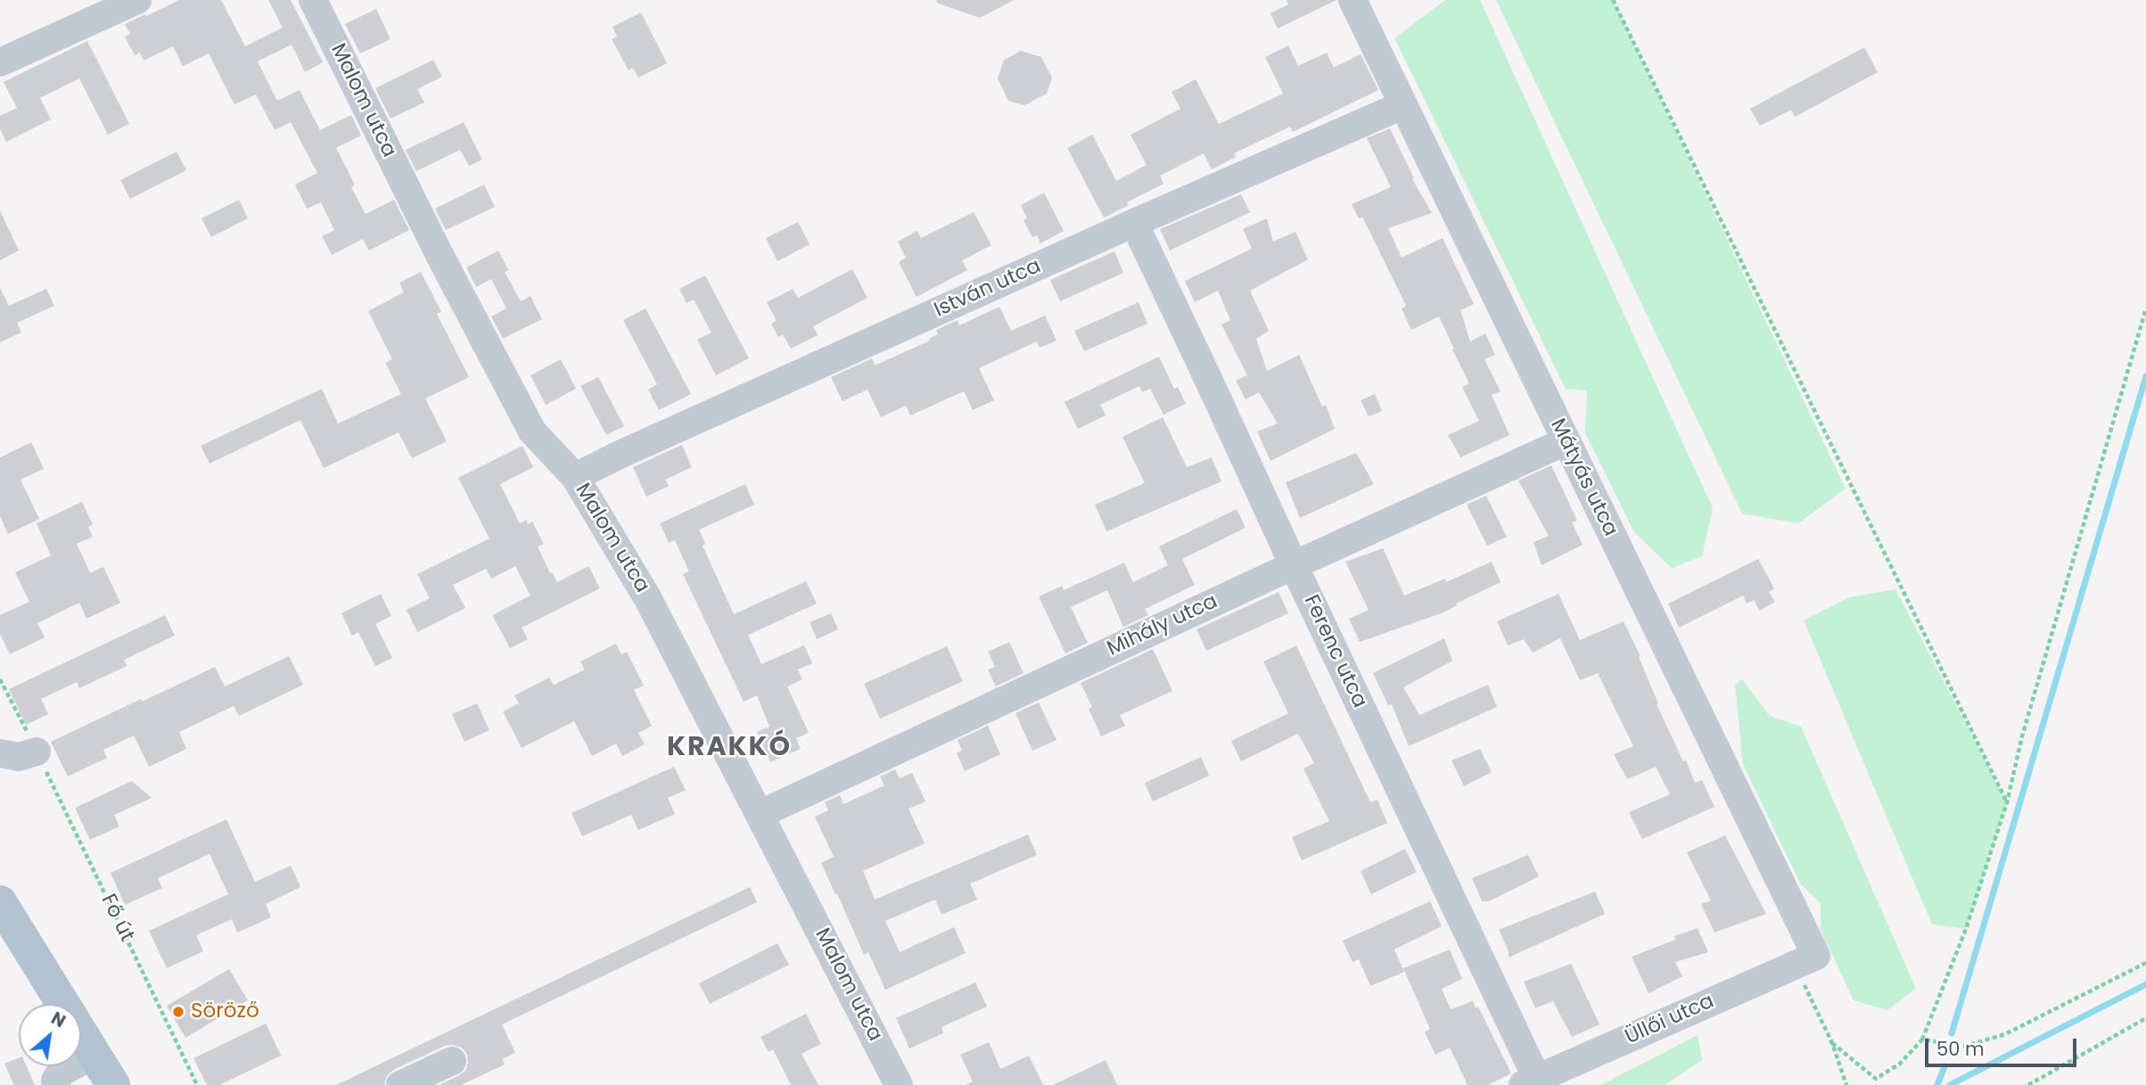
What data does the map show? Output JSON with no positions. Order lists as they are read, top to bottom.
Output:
{
  "streets": {
    "street": [
      "Malom utca",
      "István utca",
      "Mátyás utca",
      "Mihály utca",
      "Ferenc utca",
      "Üllői utca"
    ],
    "path": ["Fő út"]
  },
  "crossings": [
    ["Malom utca", "István utca"],
    ["Malom utca", "Mihály utca"],
    ["István utca", "Mátyás utca"],
    ["István utca", "Ferenc utca"],
    ["Mátyás utca", "Mihály utca"],
    ["Mátyás utca", "Üllői utca"],
    ["Mihály utca", "Ferenc utca"],
    ["Ferenc utca", "Üllői utca"]
  ],
  "districts": ["KRAKKÓ"],
  "places": ["Söröző"],
  "scale_bar": "50 m",
  "north": "top right"
}
